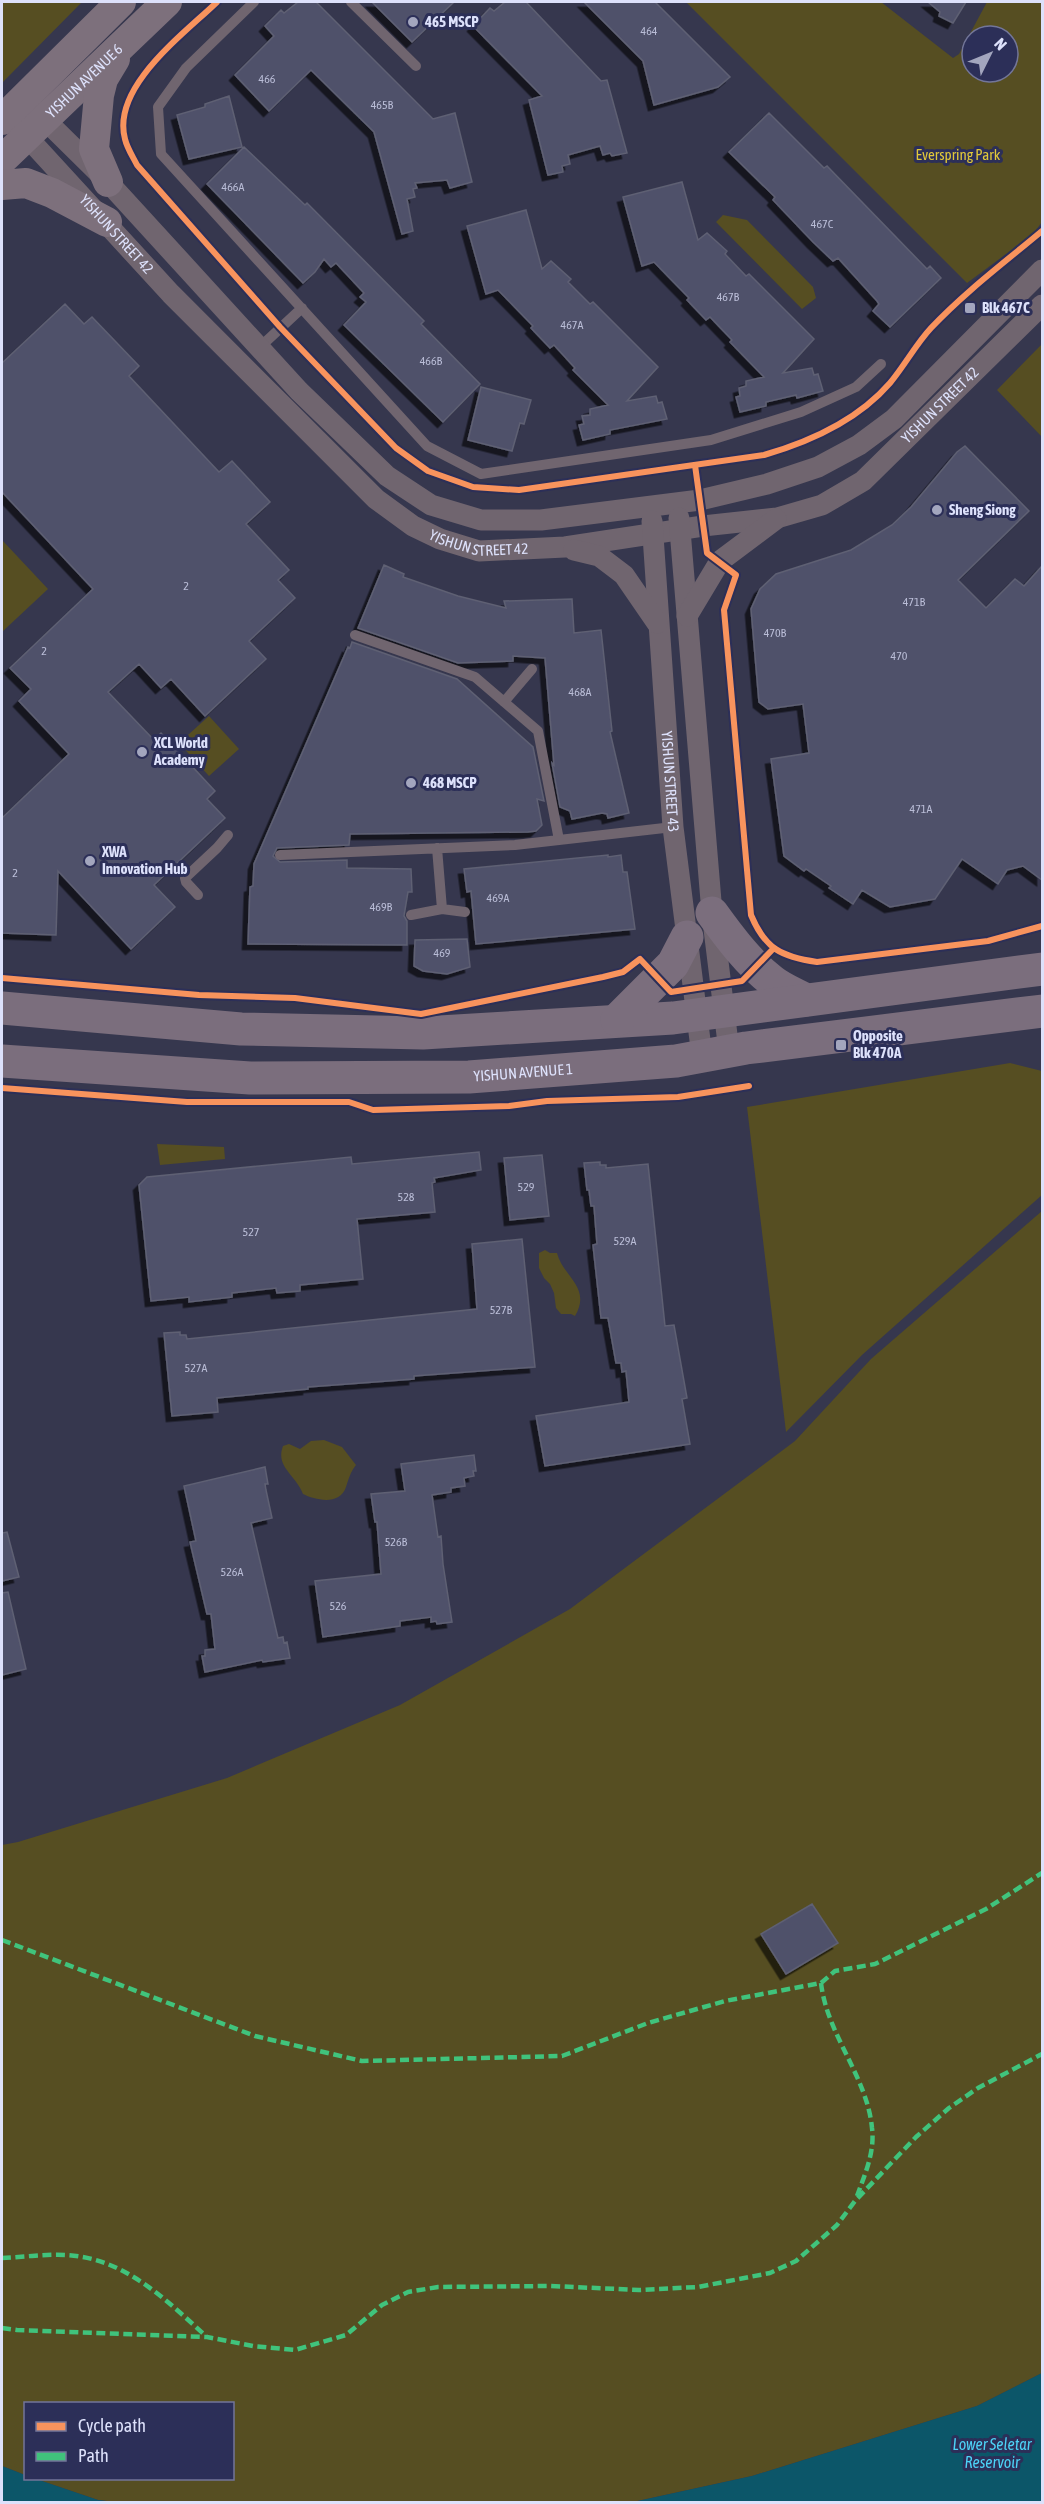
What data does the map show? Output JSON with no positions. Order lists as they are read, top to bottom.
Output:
{
  "streets": {
    "main road": ["YISHUN AVENUE 6", "YISHUN AVENUE 1"],
    "street": ["YISHUN STREET 42", "YISHUN STREET 43"]
  },
  "crossings": [
    ["YISHUN AVENUE 6", "YISHUN STREET 42"],
    ["YISHUN STREET 42", "YISHUN STREET 43"],
    ["YISHUN STREET 43", "YISHUN AVENUE 1"]
  ],
  "water": ["Lower Seletar Reservoir"],
  "parks": ["Everspring Park"],
  "places": {
    "other": [
      "465 MSCP",
      "Sheng Siong",
      "XCL World Academy",
      "468 MSCP",
      "XWA Innovation Hub"
    ],
    "transit": ["Blk 467C", "Opposite Blk 470A"]
  },
  "house_numbers": [
    "464",
    "466",
    "465B",
    "466A",
    "467C",
    "467B",
    "467A",
    "466B",
    "2",
    "471B",
    "470B",
    "2",
    "470",
    "468A",
    "471A",
    "2",
    "469A",
    "469B",
    "469",
    "529",
    "528",
    "527",
    "529A",
    "527B",
    "527A",
    "526B",
    "526A",
    "526"
  ],
  "legend": ["Cycle path", "Path"],
  "north": "top right"
}
